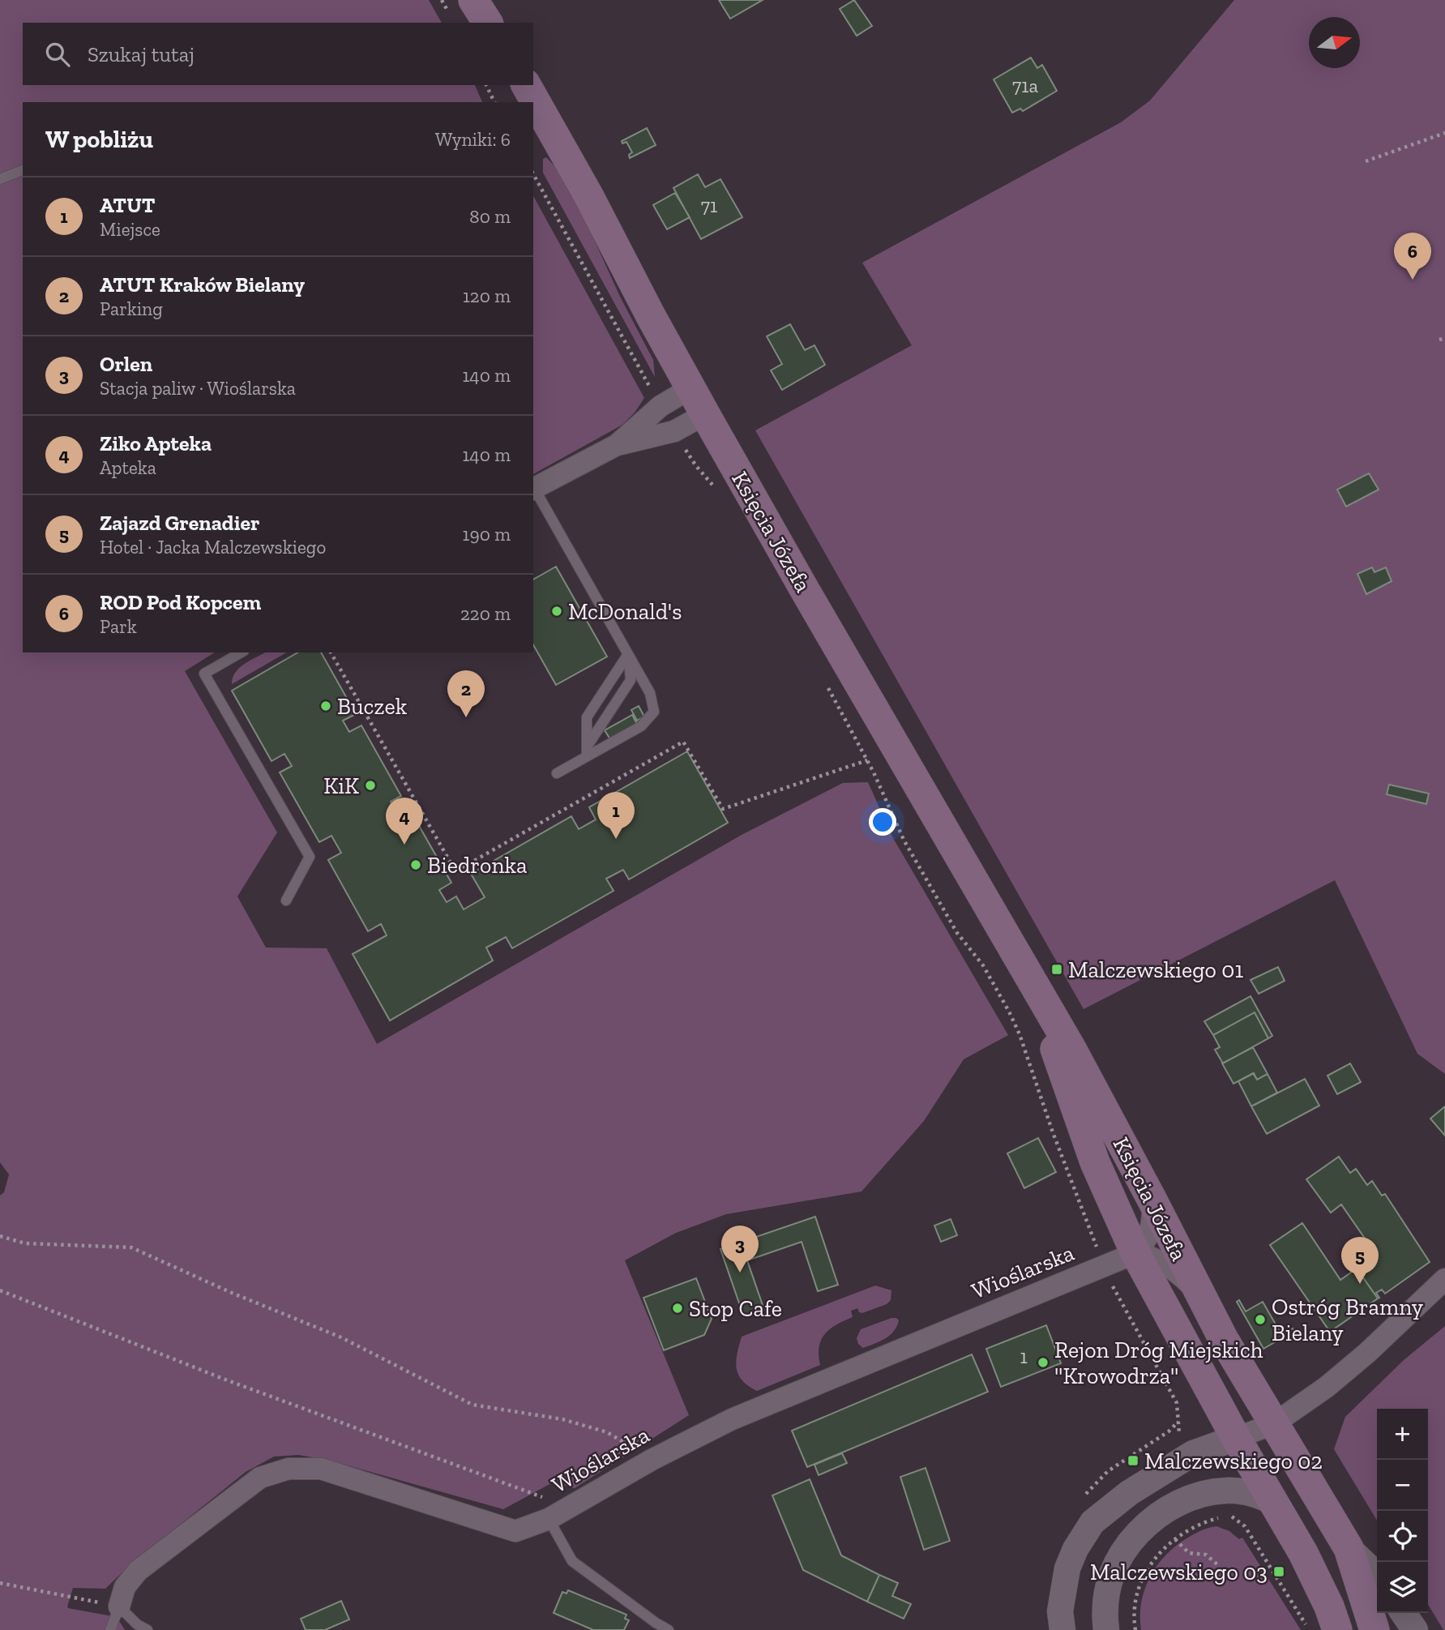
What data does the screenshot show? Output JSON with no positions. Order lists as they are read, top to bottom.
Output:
{
  "streets": {
    "main road": ["Księcia Józefa"],
    "street": ["Wioślarska"]
  },
  "crossings": [
    ["Księcia Józefa", "Wioślarska"]
  ],
  "places": {
    "other": [
      "McDonald's",
      "Buczek",
      "KiK",
      "Biedronka",
      "Stop Cafe",
      "Ostróg Bramny Bielany",
      "Rejon Dróg Miejskich \"Krowodrza\""
    ],
    "transit": ["Malczewskiego 01", "Malczewskiego 02", "Malczewskiego 03"]
  },
  "house_numbers": ["71a", "71", "1"],
  "north": "right",
  "page": {
    "search": "Szukaj tutaj",
    "heading": ["W pobliżu", "Wyniki: 6"],
    "list": [
      {
        "mark": "1",
        "name": "ATUT",
        "note": "Miejsce",
        "value": "80 m"
      },
      {
        "mark": "2",
        "name": "ATUT Kraków Bielany",
        "note": "Parking",
        "value": "120 m"
      },
      {
        "mark": "3",
        "name": "Orlen",
        "note": "Stacja paliw · Wioślarska",
        "value": "140 m"
      },
      {
        "mark": "4",
        "name": "Ziko Apteka",
        "note": "Apteka",
        "value": "140 m"
      },
      {
        "mark": "5",
        "name": "Zajazd Grenadier",
        "note": "Hotel · Jacka Malczewskiego",
        "value": "190 m"
      },
      {
        "mark": "6",
        "name": "ROD Pod Kopcem",
        "note": "Park",
        "value": "220 m"
      }
    ],
    "pins": [
      "6",
      "2",
      "1",
      "4",
      "3",
      "5"
    ],
    "map_buttons": ["+", "−"]
  }
}
